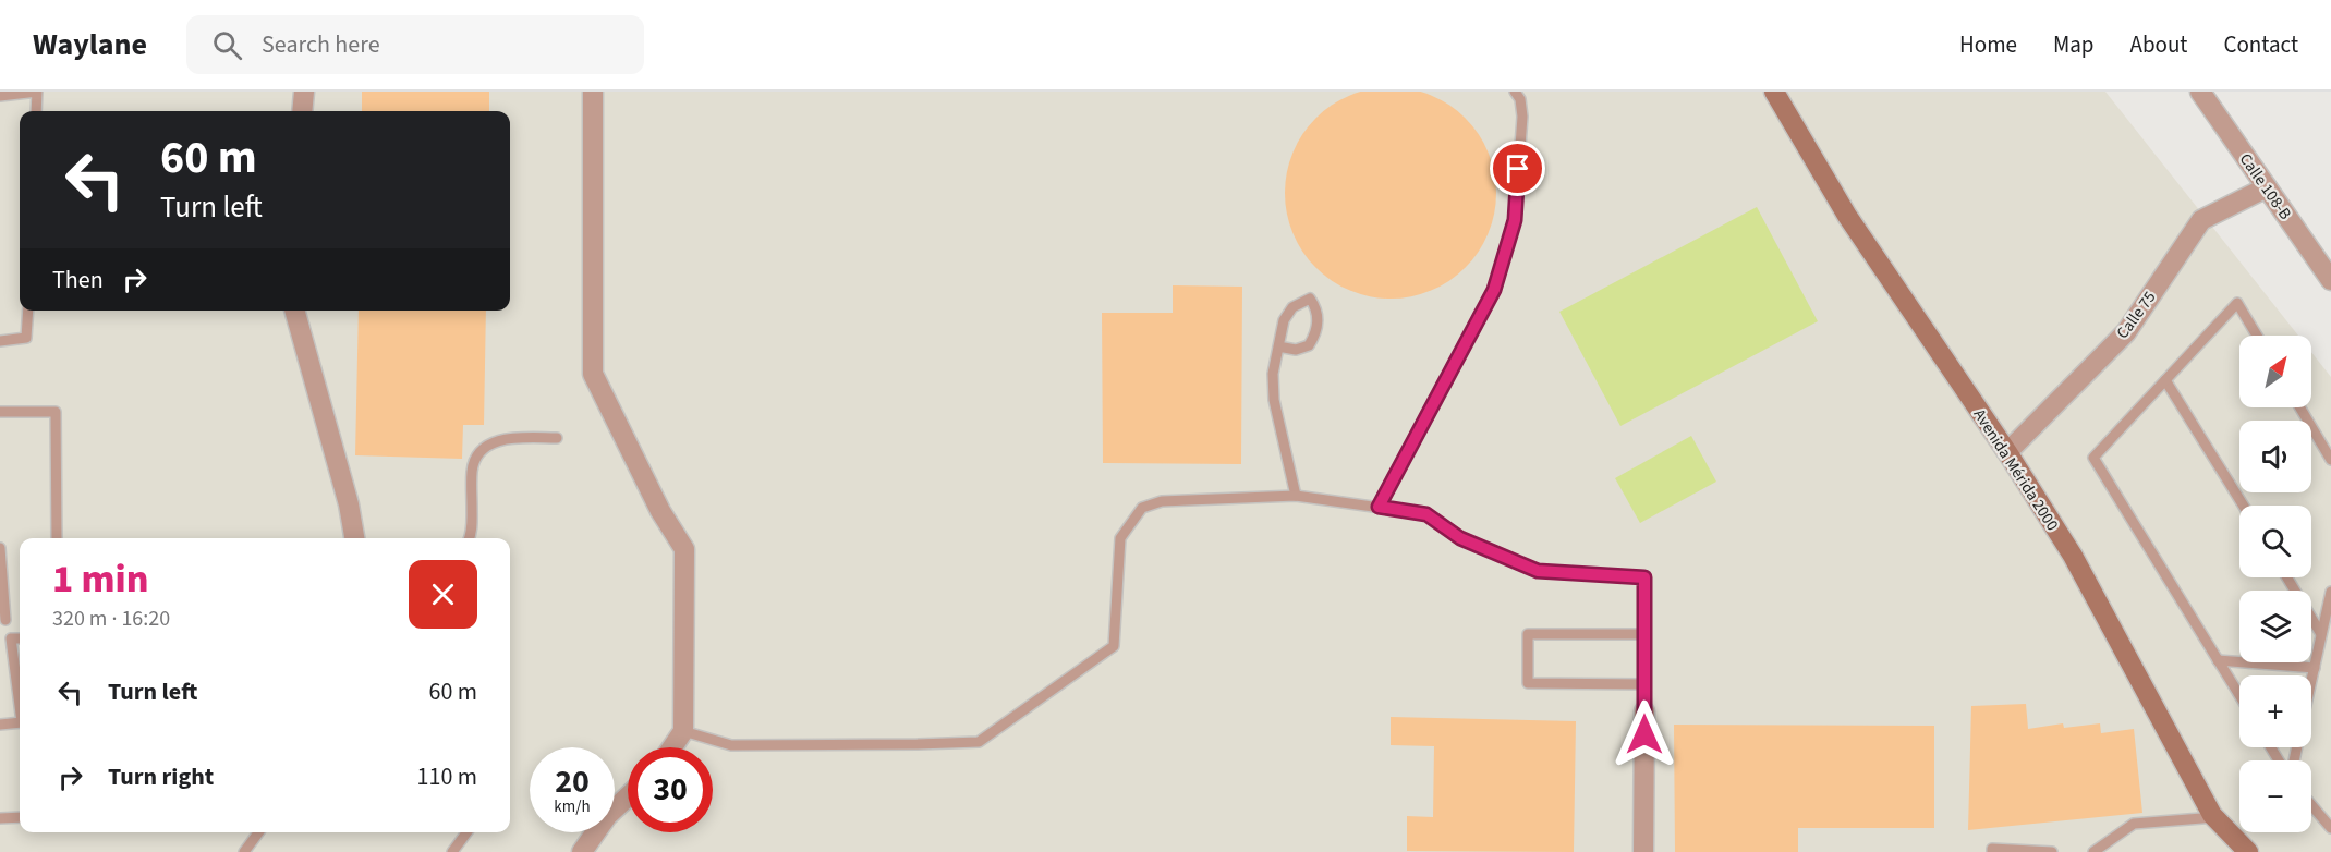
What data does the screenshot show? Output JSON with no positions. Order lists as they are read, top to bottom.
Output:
{
  "streets": {
    "main road": ["Avenida Mérida 2000"],
    "street": ["Calle 108-B", "Calle 75"]
  },
  "crossings": [
    ["Calle 108-B", "Calle 75"],
    ["Calle 75", "Avenida Mérida 2000"]
  ],
  "north": "top right",
  "page": {
    "header": "Waylane",
    "search": "Search here",
    "nav": [
      "Home",
      "Map",
      "About",
      "Contact"
    ],
    "turn": ["60 m", "Turn left"],
    "then": "Then",
    "map_buttons": ["+", "−"],
    "heading": ["1 min", "320 m · 16:20"],
    "list": [
      {
        "name": "Turn left",
        "value": "60 m"
      },
      {
        "name": "Turn right",
        "value": "110 m"
      }
    ],
    "speed": "20 km/h",
    "limit": "30"
  }
}
